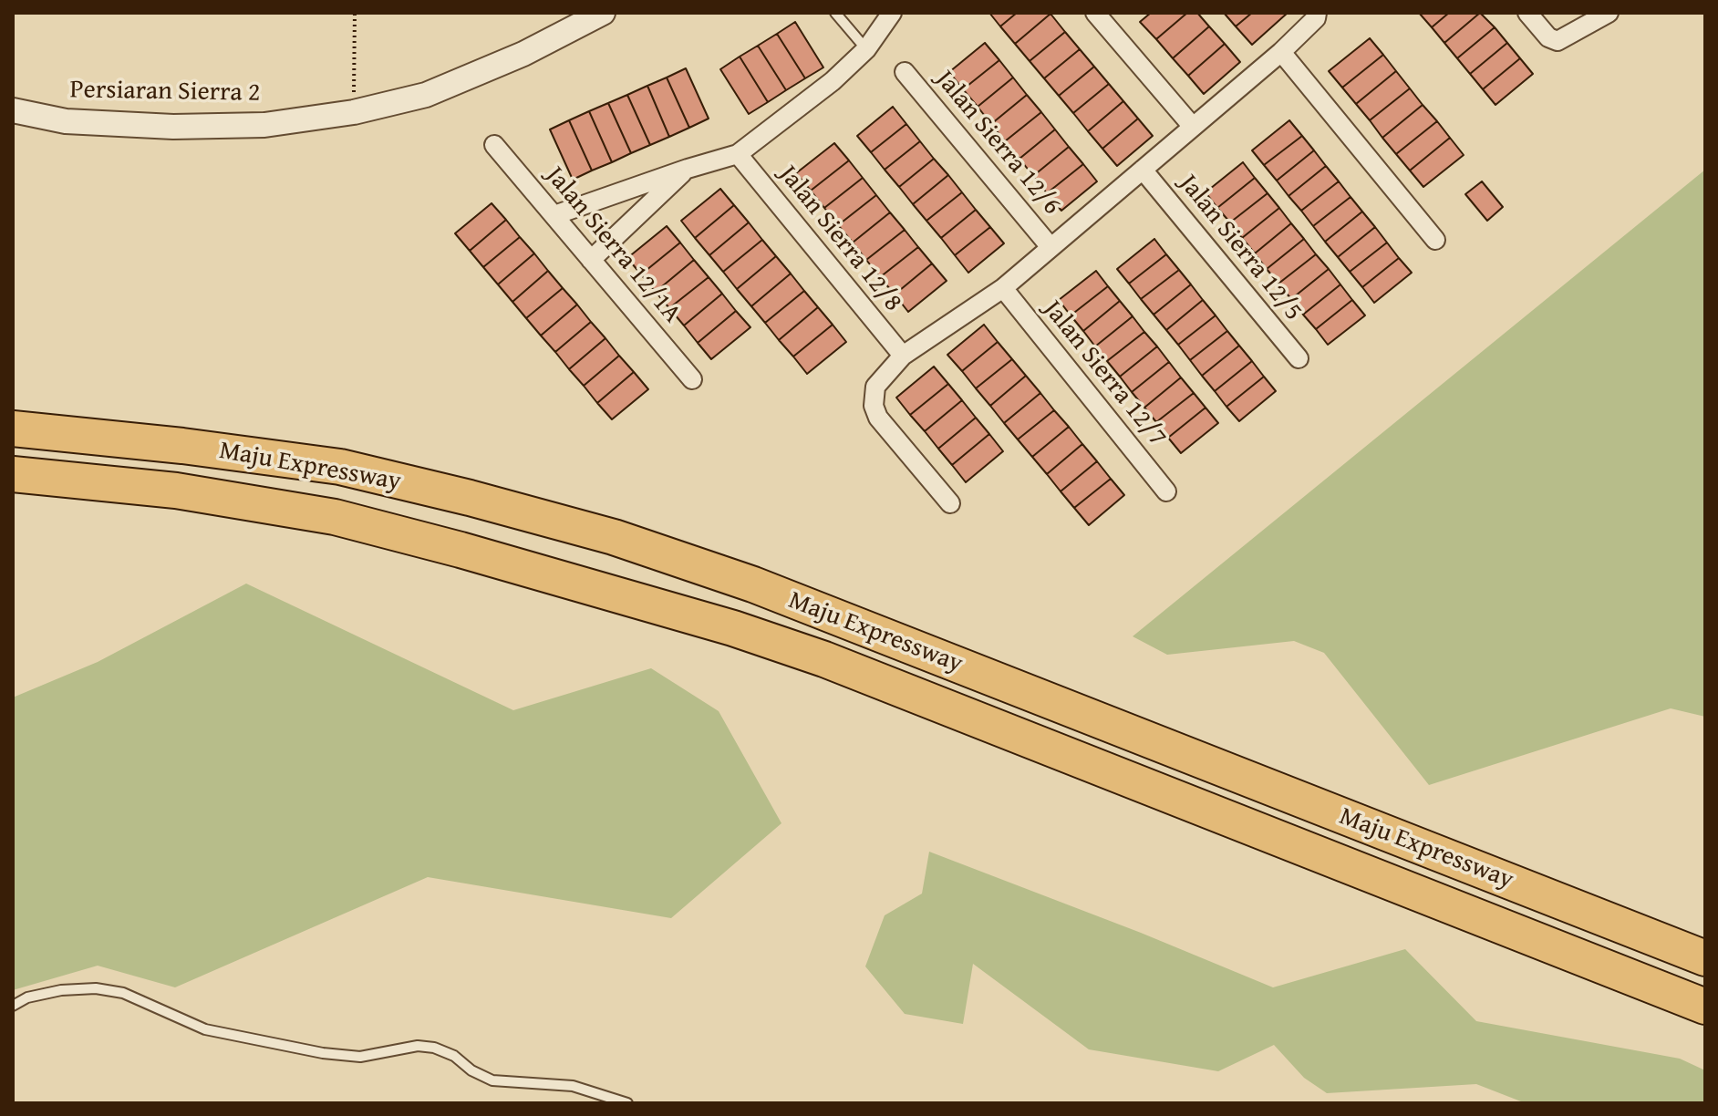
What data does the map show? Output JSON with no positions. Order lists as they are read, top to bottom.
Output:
{
  "streets": {
    "highway": ["Maju Expressway"],
    "street": [
      "Persiaran Sierra 2",
      "Jalan Sierra 12/6",
      "Jalan Sierra 12/8",
      "Jalan Sierra 12/1A",
      "Jalan Sierra 12/5",
      "Jalan Sierra 12/7"
    ]
  }
}
